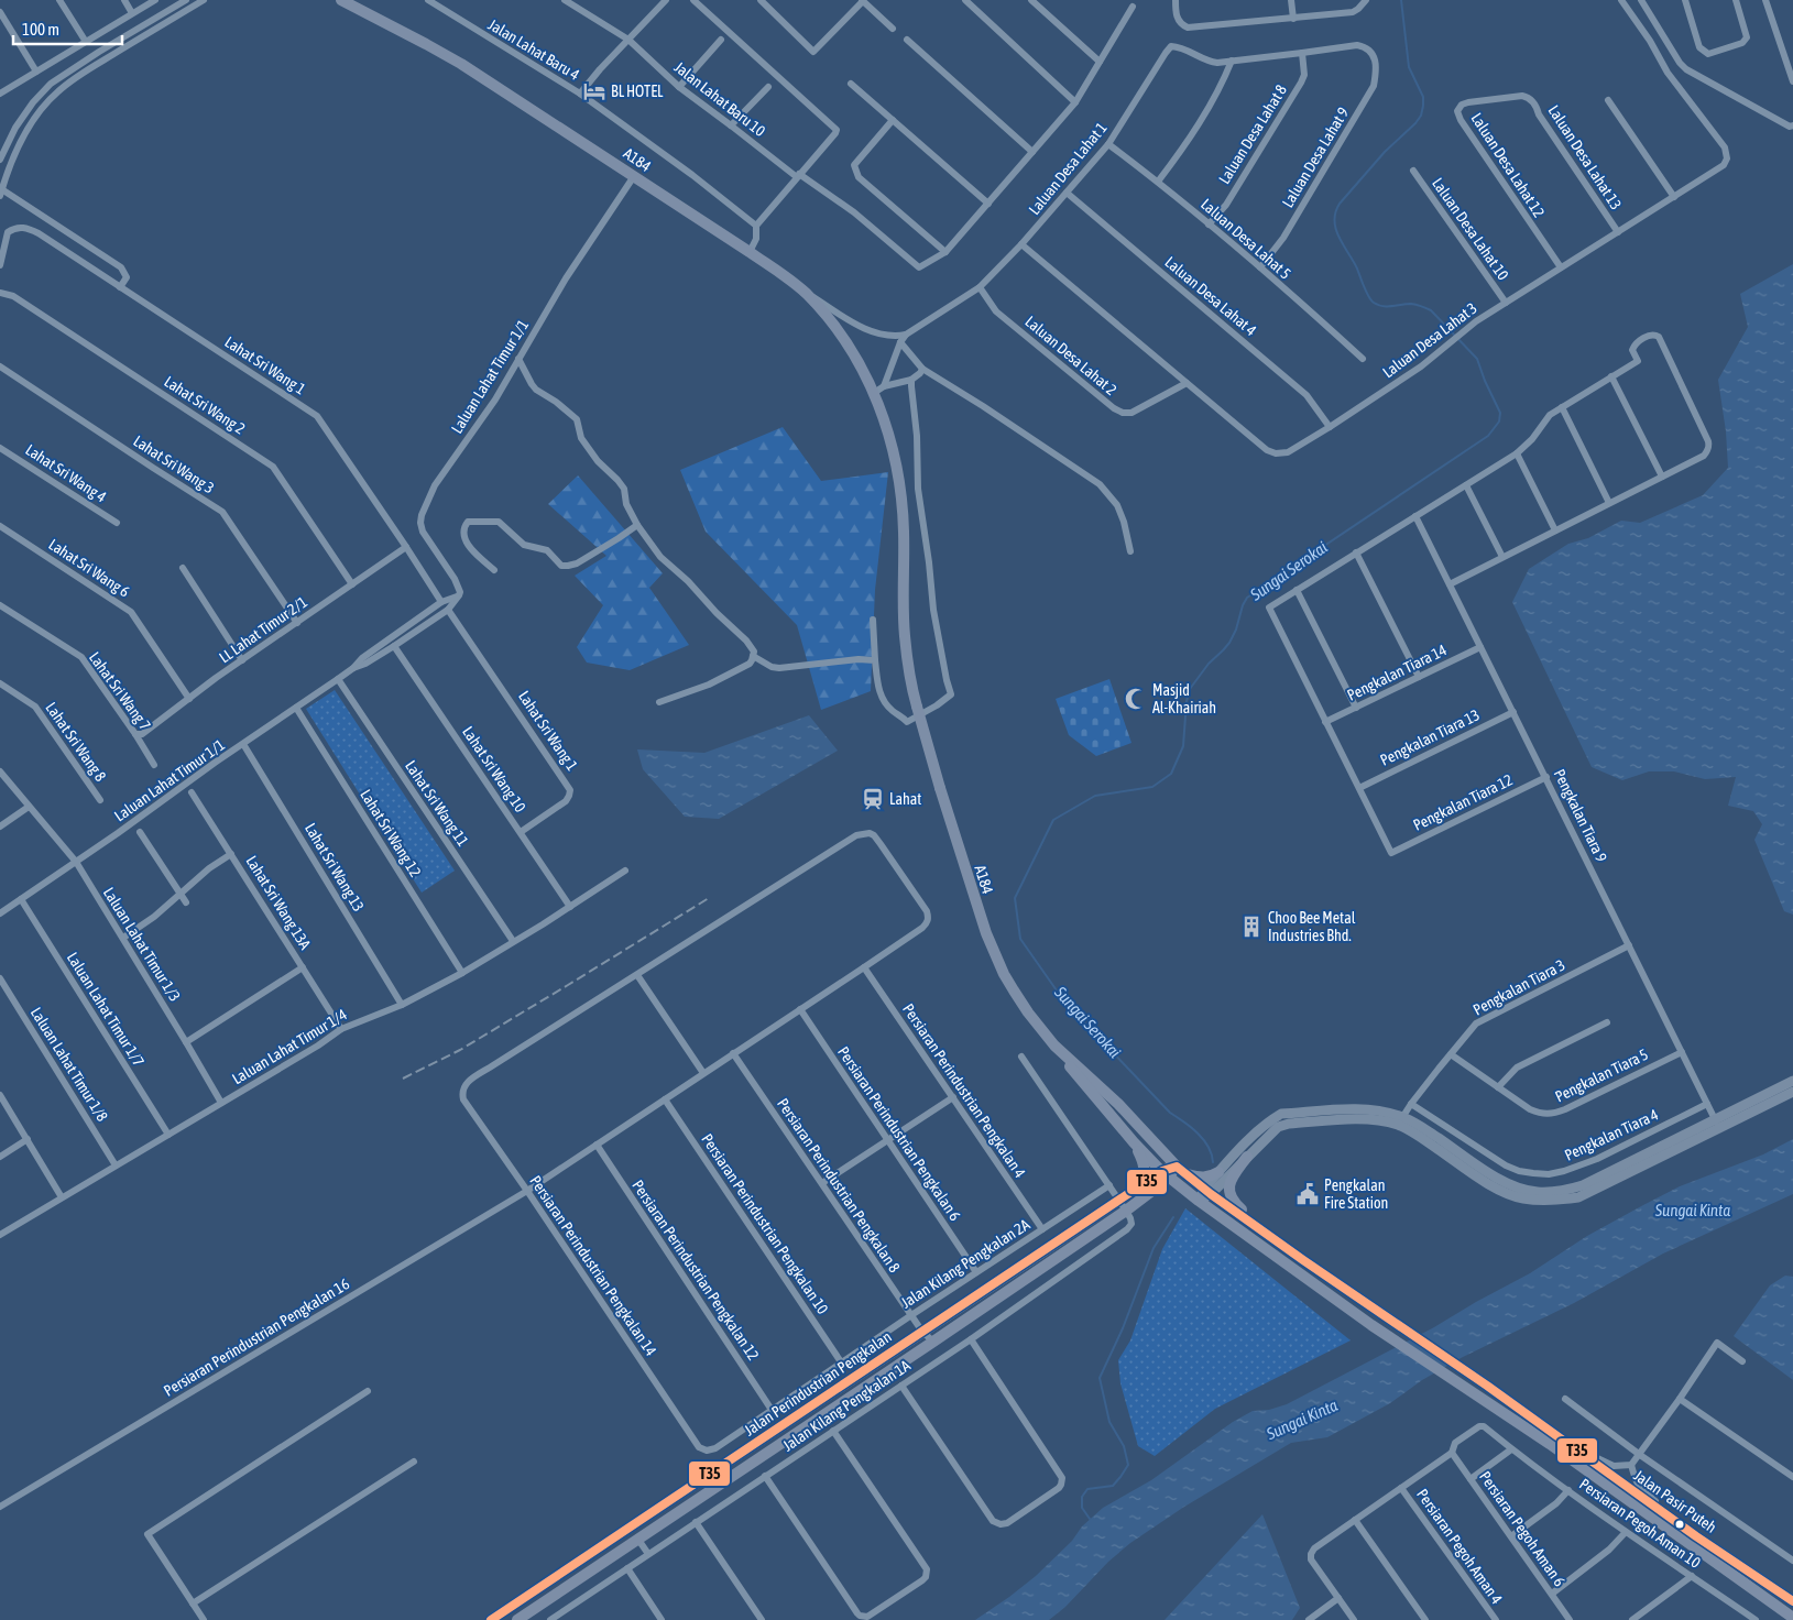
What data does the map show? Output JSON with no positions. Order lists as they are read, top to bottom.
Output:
{
  "streets": {
    "main road": ["A184", "Jalan Perindustrian Pengkalan", "Jalan Pasir Puteh"],
    "street": [
      "Jalan Lahat Baru 4",
      "Jalan Lahat Baru 10",
      "Laluan Desa Lahat 8",
      "Laluan Desa Lahat 9",
      "Laluan Desa Lahat 13",
      "Laluan Desa Lahat 12",
      "Laluan Desa Lahat 1",
      "Laluan Desa Lahat 10",
      "Laluan Desa Lahat 5",
      "Laluan Desa Lahat 4",
      "Laluan Desa Lahat 3",
      "Laluan Desa Lahat 2",
      "Lahat Sri Wang 1",
      "Laluan Lahat Timur 1/1",
      "Lahat Sri Wang 2",
      "Lahat Sri Wang 3",
      "Lahat Sri Wang 4",
      "Lahat Sri Wang 6",
      "LL Lahat Timur 2/1",
      "Pengkalan Tiara 14",
      "Lahat Sri Wang 7",
      "Pengkalan Tiara 13",
      "Lahat Sri Wang 8",
      "Lahat Sri Wang 10",
      "Pengkalan Tiara 12",
      "Lahat Sri Wang 11",
      "Pengkalan Tiara 9",
      "Lahat Sri Wang 12",
      "Lahat Sri Wang 13",
      "Lahat Sri Wang 13A",
      "Laluan Lahat Timur 1/3",
      "Pengkalan Tiara 3",
      "Laluan Lahat Timur 1/7",
      "Laluan Lahat Timur 1/4",
      "Laluan Lahat Timur 1/8",
      "Pengkalan Tiara 5",
      "Persiaran Perindustrian Pengkalan 4",
      "Persiaran Perindustrian Pengkalan 6",
      "Pengkalan Tiara 4",
      "Persiaran Perindustrian Pengkalan 8",
      "Persiaran Perindustrian Pengkalan 10",
      "Jalan Kilang Pengkalan 2A",
      "Persiaran Perindustrian Pengkalan 14",
      "Persiaran Perindustrian Pengkalan 12",
      "Persiaran Perindustrian Pengkalan 16",
      "Jalan Kilang Pengkalan 1A",
      "Persiaran Pegoh Aman 10",
      "Persiaran Pegoh Aman 6",
      "Persiaran Pegoh Aman 4"
    ]
  },
  "crossings": [
    ["Laluan Desa Lahat 8", "Laluan Desa Lahat 1"],
    ["Laluan Desa Lahat 8", "Laluan Desa Lahat 5"],
    ["Laluan Desa Lahat 9", "Laluan Desa Lahat 1"],
    ["Laluan Desa Lahat 9", "Laluan Desa Lahat 5"],
    ["Laluan Desa Lahat 13", "Laluan Desa Lahat 12"],
    ["Laluan Desa Lahat 13", "Laluan Desa Lahat 3"],
    ["A184", "Laluan Desa Lahat 1"],
    ["A184", "Laluan Lahat Timur 1/1"],
    ["Laluan Desa Lahat 12", "Laluan Desa Lahat 3"],
    ["Laluan Desa Lahat 1", "Laluan Desa Lahat 5"],
    ["Laluan Desa Lahat 1", "Laluan Desa Lahat 4"],
    ["Laluan Desa Lahat 1", "Laluan Desa Lahat 3"],
    ["Laluan Desa Lahat 1", "Laluan Desa Lahat 2"],
    ["Laluan Desa Lahat 10", "Laluan Desa Lahat 3"],
    ["Laluan Desa Lahat 4", "Laluan Desa Lahat 3"],
    ["Laluan Desa Lahat 3", "Laluan Desa Lahat 2"],
    ["Lahat Sri Wang 1", "Laluan Lahat Timur 1/1"],
    ["Lahat Sri Wang 1", "LL Lahat Timur 2/1"],
    ["Lahat Sri Wang 1", "Lahat Sri Wang 10"],
    ["Laluan Lahat Timur 1/1", "Lahat Sri Wang 10"],
    ["Laluan Lahat Timur 1/1", "Lahat Sri Wang 11"],
    ["Laluan Lahat Timur 1/1", "Lahat Sri Wang 12"],
    ["Laluan Lahat Timur 1/1", "Lahat Sri Wang 13"],
    ["Laluan Lahat Timur 1/1", "Laluan Lahat Timur 1/3"],
    ["Laluan Lahat Timur 1/1", "Laluan Lahat Timur 1/7"],
    ["Lahat Sri Wang 2", "LL Lahat Timur 2/1"],
    ["Lahat Sri Wang 3", "LL Lahat Timur 2/1"],
    ["Lahat Sri Wang 6", "LL Lahat Timur 2/1"],
    ["LL Lahat Timur 2/1", "Lahat Sri Wang 7"],
    ["Pengkalan Tiara 14", "Pengkalan Tiara 9"],
    ["Pengkalan Tiara 13", "Pengkalan Tiara 12"],
    ["Pengkalan Tiara 13", "Pengkalan Tiara 9"],
    ["Lahat Sri Wang 10", "Laluan Lahat Timur 1/4"],
    ["Pengkalan Tiara 12", "Pengkalan Tiara 9"],
    ["Lahat Sri Wang 11", "Laluan Lahat Timur 1/4"],
    ["Pengkalan Tiara 9", "Pengkalan Tiara 3"],
    ["Pengkalan Tiara 9", "Pengkalan Tiara 5"],
    ["Pengkalan Tiara 9", "Pengkalan Tiara 4"],
    ["Lahat Sri Wang 12", "Laluan Lahat Timur 1/4"],
    ["Lahat Sri Wang 13", "Laluan Lahat Timur 1/4"],
    ["Lahat Sri Wang 13A", "Laluan Lahat Timur 1/4"],
    ["Laluan Lahat Timur 1/3", "Laluan Lahat Timur 1/4"],
    ["Pengkalan Tiara 3", "Pengkalan Tiara 5"],
    ["Pengkalan Tiara 3", "Pengkalan Tiara 4"],
    ["Laluan Lahat Timur 1/7", "Laluan Lahat Timur 1/4"],
    ["Laluan Lahat Timur 1/4", "Laluan Lahat Timur 1/8"],
    ["Persiaran Perindustrian Pengkalan 4", "Jalan Kilang Pengkalan 2A"],
    ["Persiaran Perindustrian Pengkalan 4", "Persiaran Perindustrian Pengkalan 16"],
    ["Persiaran Perindustrian Pengkalan 6", "Jalan Kilang Pengkalan 2A"],
    ["Persiaran Perindustrian Pengkalan 6", "Persiaran Perindustrian Pengkalan 16"],
    ["Persiaran Perindustrian Pengkalan 8", "Jalan Kilang Pengkalan 2A"],
    ["Persiaran Perindustrian Pengkalan 8", "Persiaran Perindustrian Pengkalan 16"],
    ["Persiaran Perindustrian Pengkalan 8", "Jalan Perindustrian Pengkalan"],
    ["Persiaran Perindustrian Pengkalan 10", "Jalan Kilang Pengkalan 2A"],
    ["Persiaran Perindustrian Pengkalan 10", "Persiaran Perindustrian Pengkalan 16"],
    ["Jalan Kilang Pengkalan 2A", "Persiaran Perindustrian Pengkalan 14"],
    ["Jalan Kilang Pengkalan 2A", "Persiaran Perindustrian Pengkalan 12"],
    ["Persiaran Perindustrian Pengkalan 14", "Persiaran Perindustrian Pengkalan 16"],
    ["Persiaran Perindustrian Pengkalan 12", "Persiaran Perindustrian Pengkalan 16"],
    ["Jalan Perindustrian Pengkalan", "Jalan Kilang Pengkalan 1A"],
    ["Persiaran Pegoh Aman 10", "Persiaran Pegoh Aman 6"]
  ],
  "water": ["Sungai Serokai", "Sungai Kinta"],
  "places": {
    "hotel": ["BL HOTEL"],
    "mosque": ["Masjid Al-Khairiah"],
    "station": ["Lahat"],
    "building": ["Choo Bee Metal Industries Bhd."],
    "public building": ["Pengkalan Fire Station"]
  },
  "lines": ["transit line T35"],
  "scale_bar": "100 m"
}
